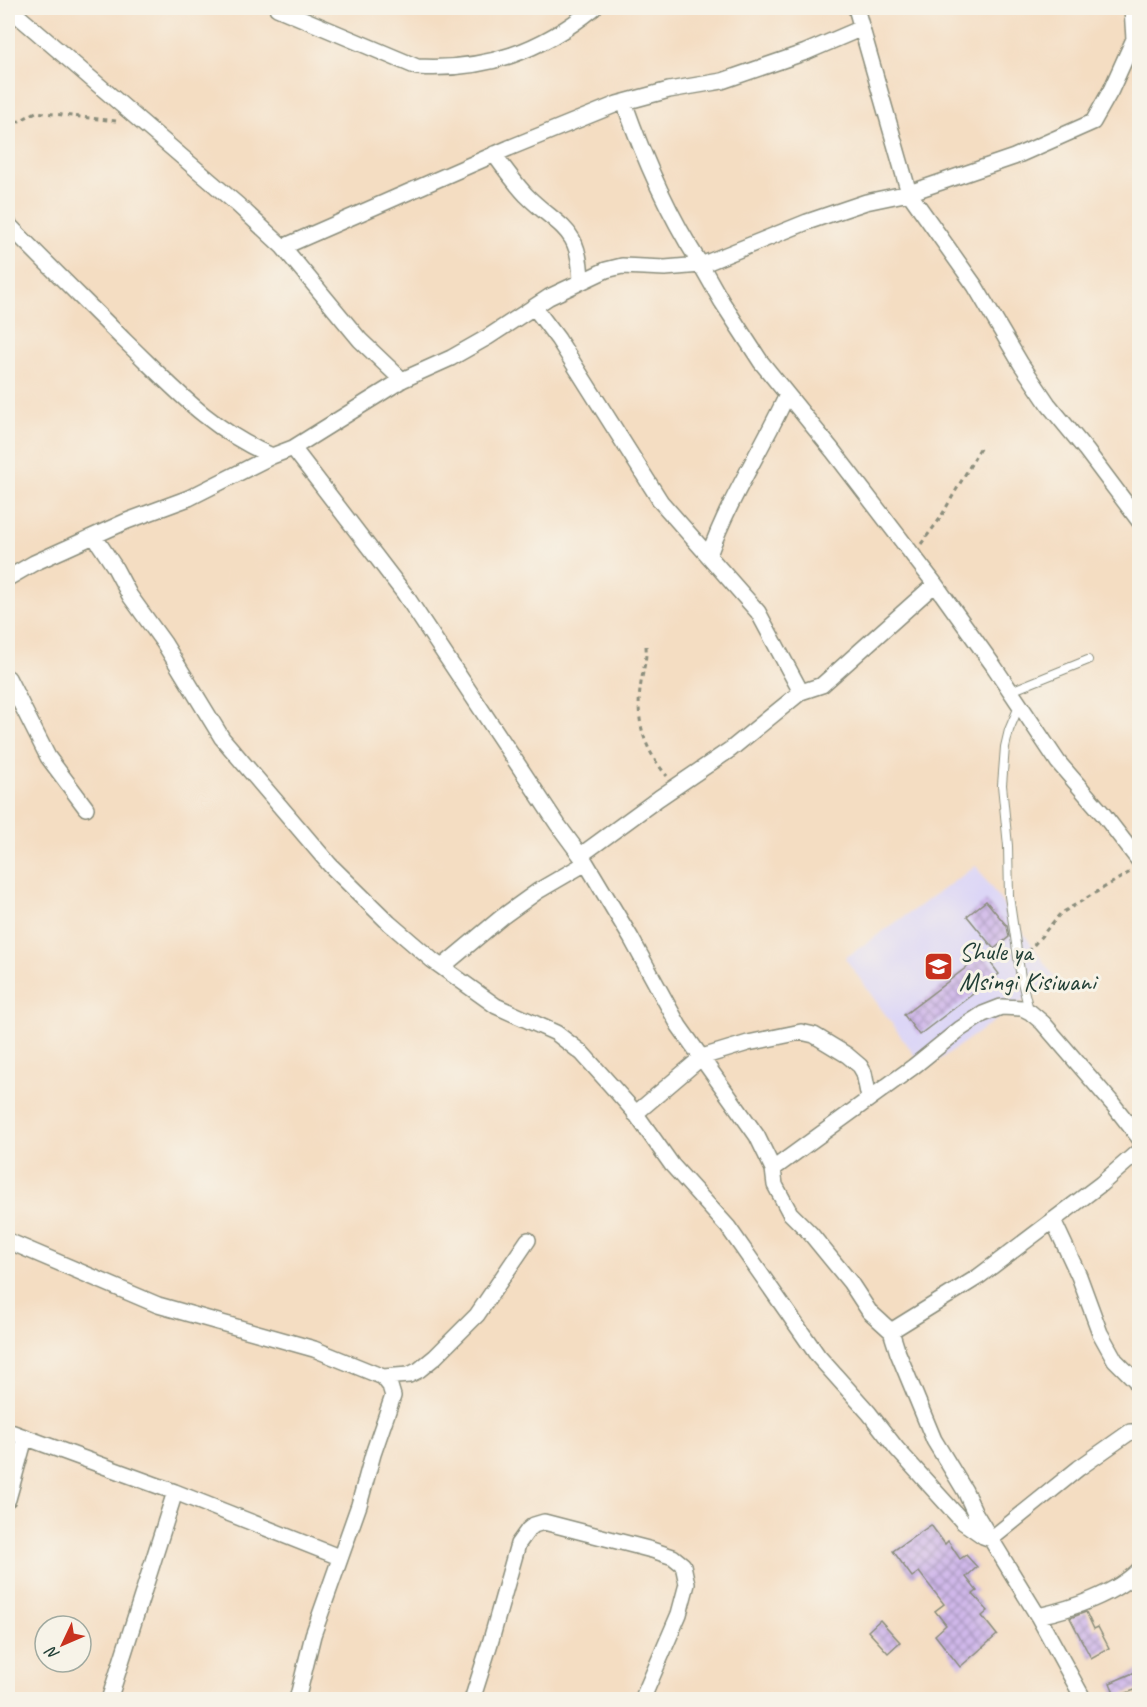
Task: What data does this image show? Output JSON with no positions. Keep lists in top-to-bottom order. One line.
{"places":{"school or university":["Shule ya Msingi Kisiwani"]},"north":"bottom left"}
